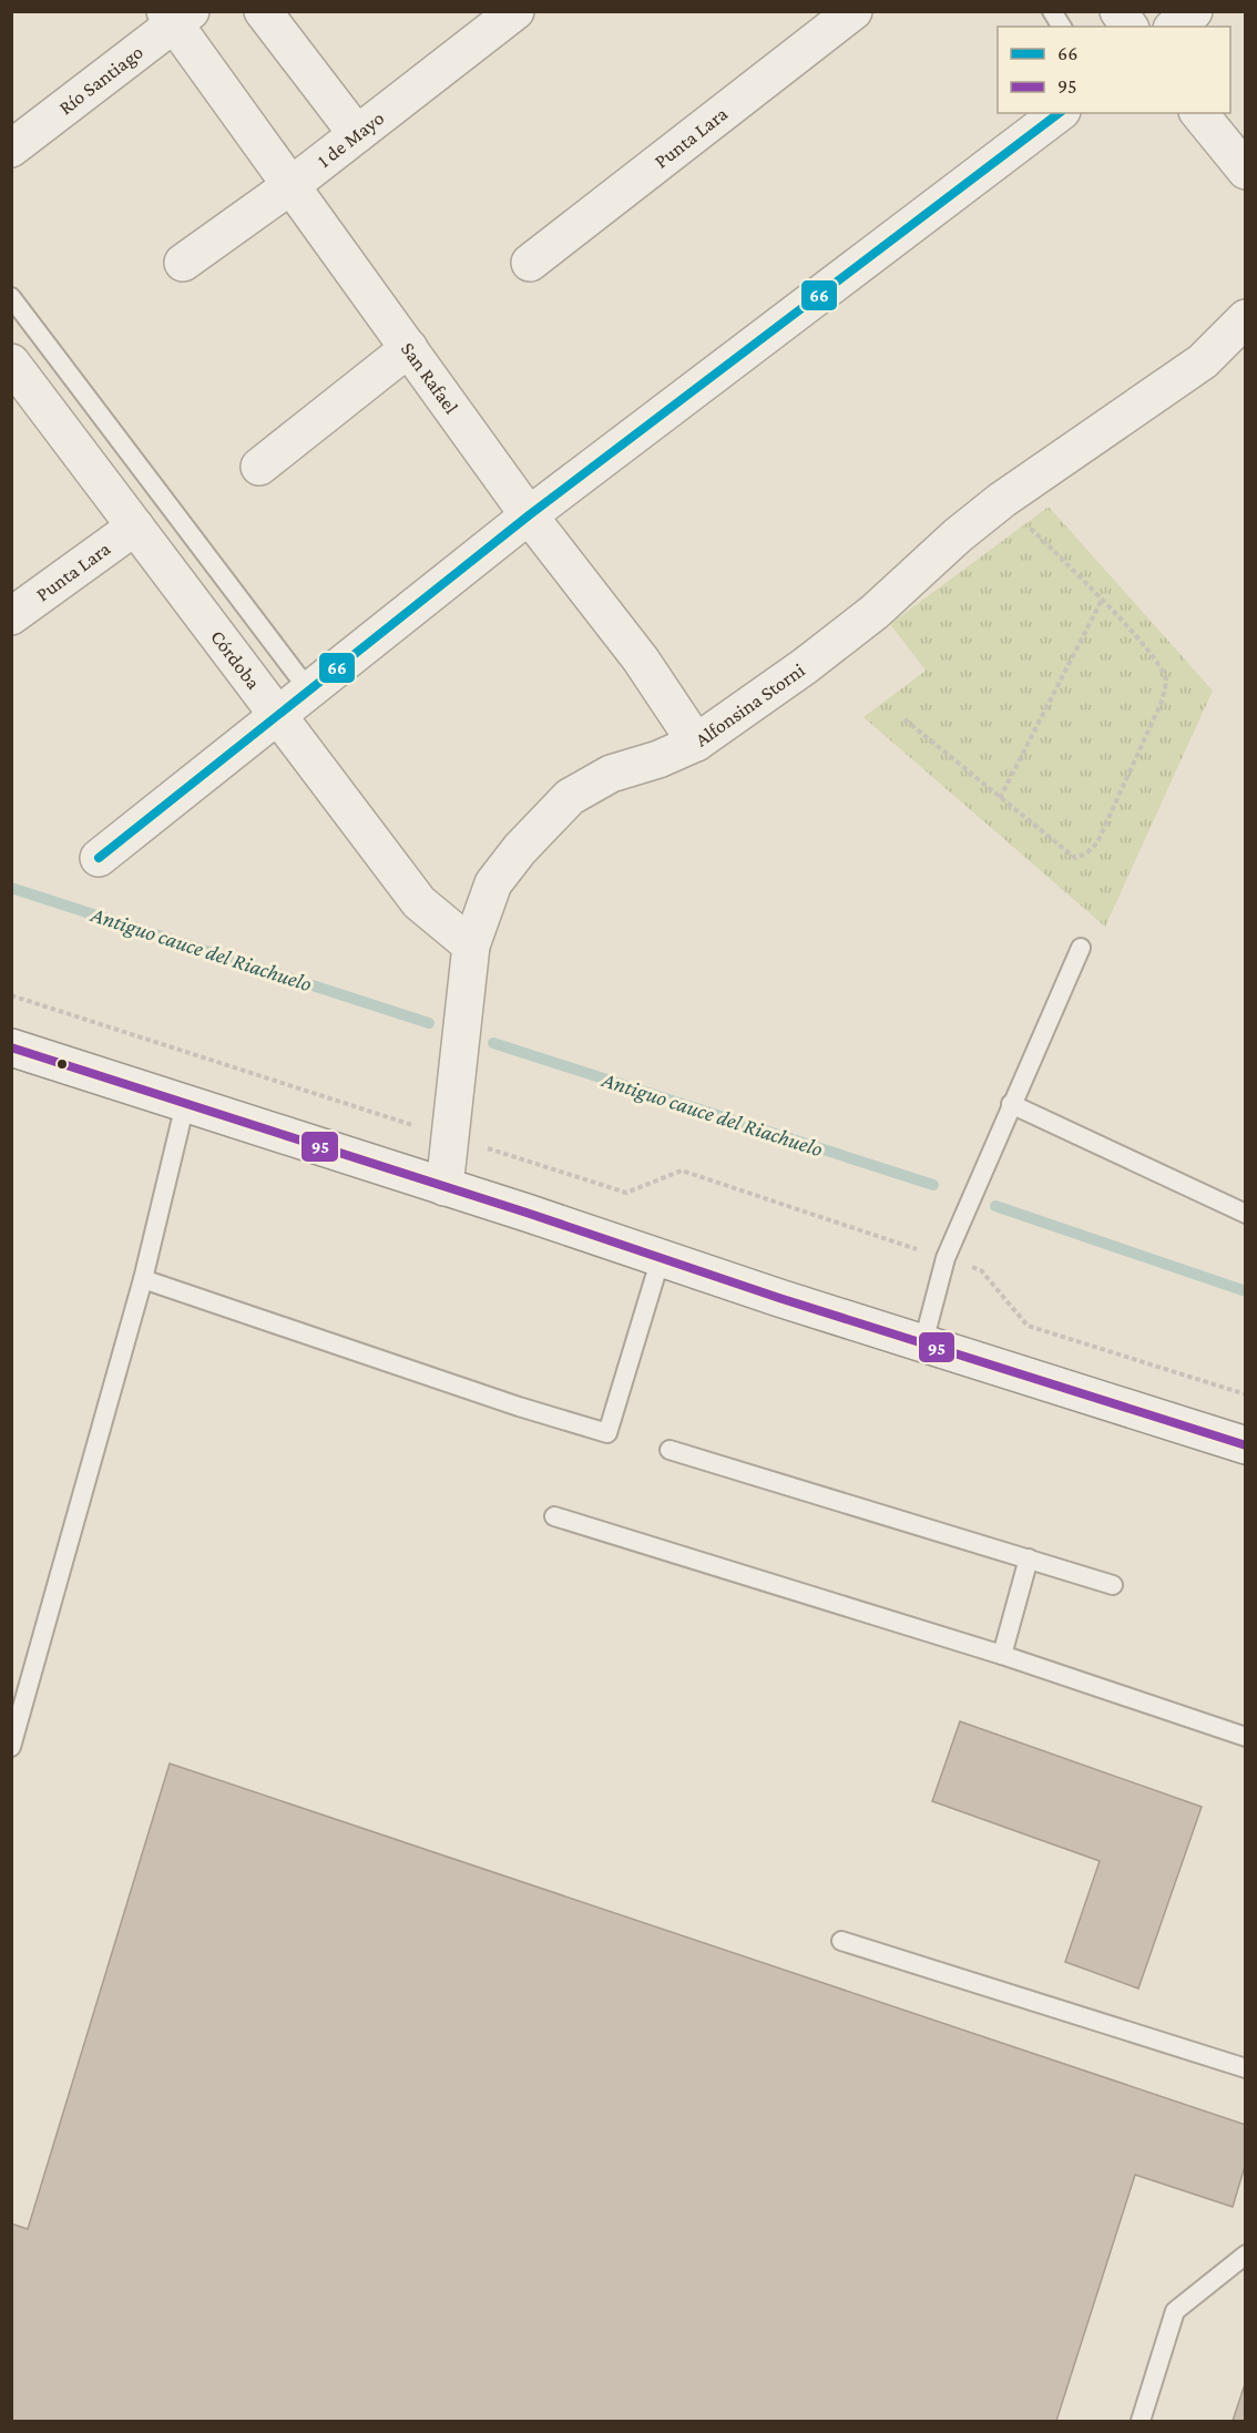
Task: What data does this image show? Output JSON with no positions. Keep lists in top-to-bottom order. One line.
{"streets":{"street":["Río Santiago","Punta Lara","1 de Mayo","San Rafael","Córdoba","Alfonsina Storni"]},"crossings":[["Río Santiago","San Rafael"],["Punta Lara","Córdoba"],["1 de Mayo","San Rafael"],["San Rafael","Alfonsina Storni"],["Córdoba","Alfonsina Storni"]],"water":["Antiguo cauce del Riachuelo"],"lines":["transit line 66","transit line 95"],"legend":["66","95"]}
